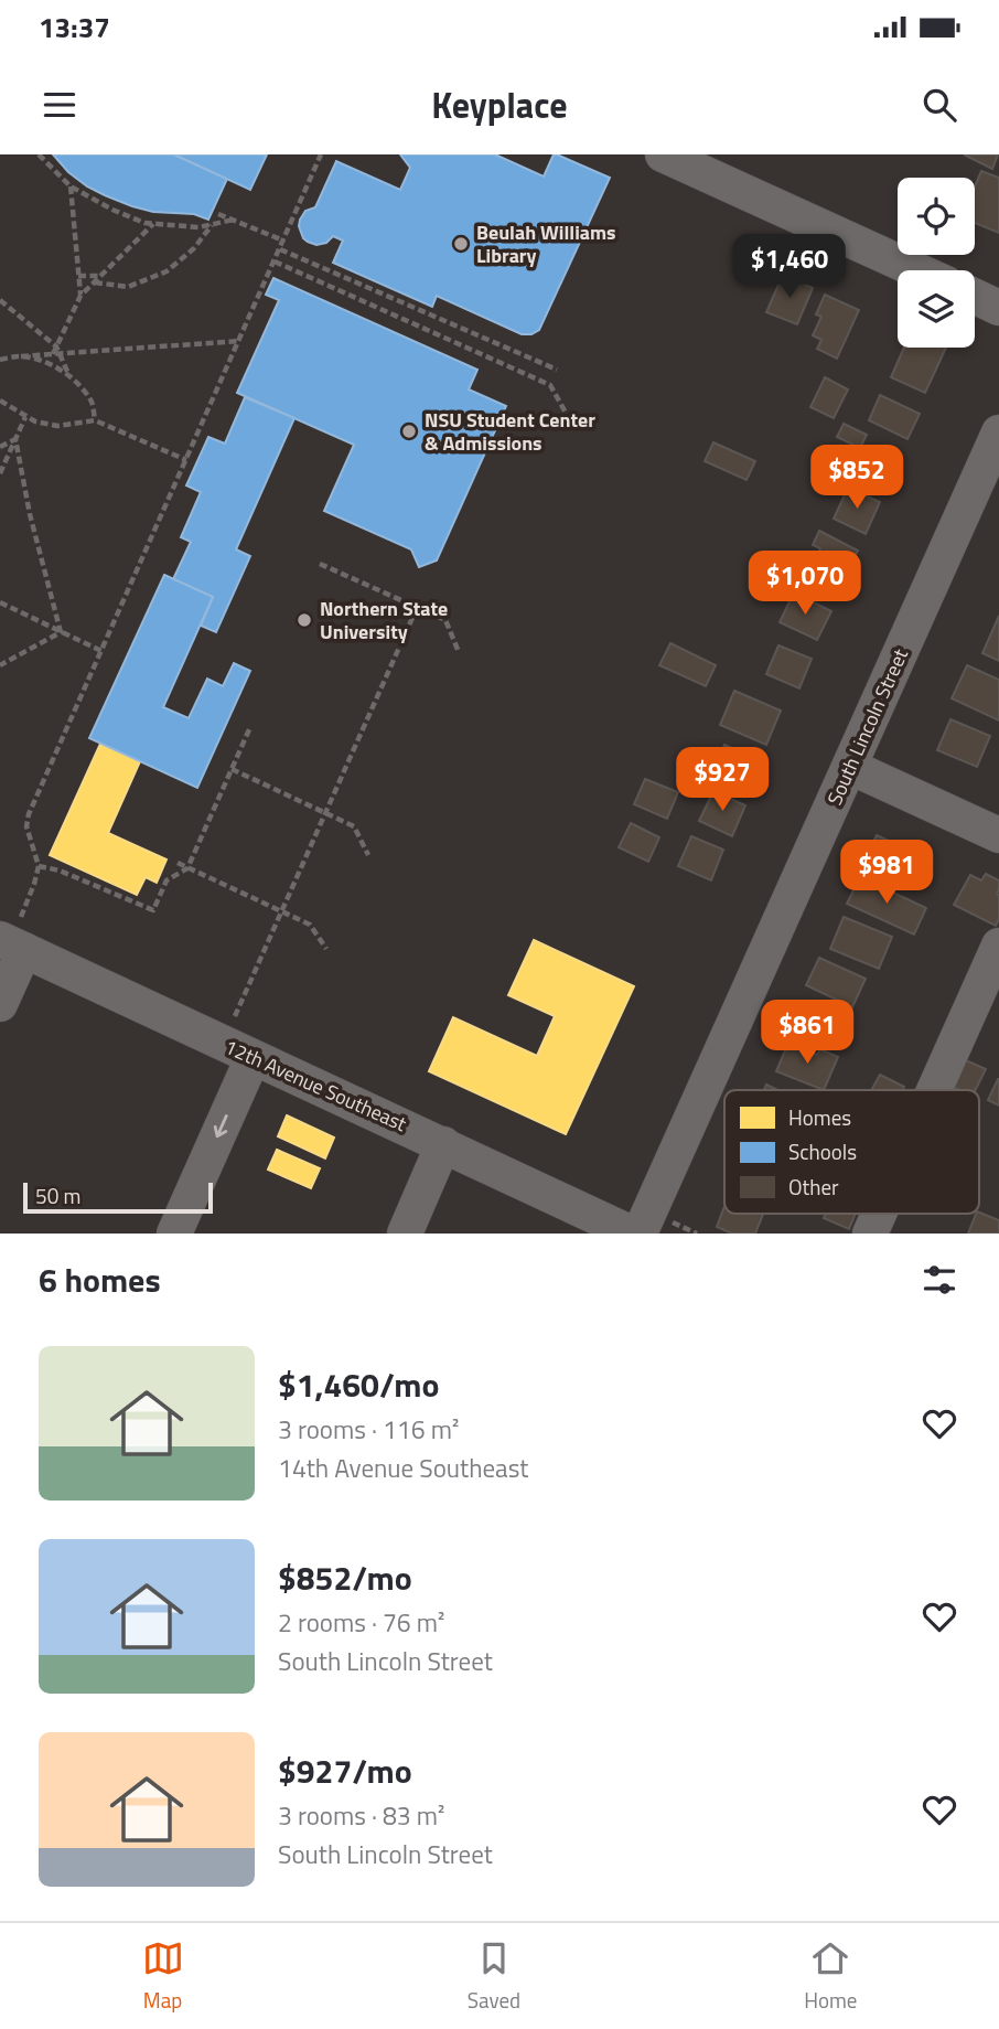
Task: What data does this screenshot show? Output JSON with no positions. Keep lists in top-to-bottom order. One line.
{"streets":{"street":["South Lincoln Street","12th Avenue Southeast"]},"places":["Beulah Williams Library","NSU Student Center & Admissions","Northern State University"],"legend":["Homes","Schools","Other"],"scale_bar":"50 m","page":{"status":"13:37","header":"Keyplace","price":["$1,460","$852","$1,070","$927","$981","$861"],"scale":"50 m","heading":"6 homes","list":[{"name":"$1,460/mo","note":"3 rooms · 116 m² · 14th Avenue Southeast"},{"name":"$852/mo","note":"2 rooms · 76 m² · South Lincoln Street"},{"name":"$927/mo","note":"3 rooms · 83 m² · South Lincoln Street"}],"tabs":["Map","Saved","Home"]}}
